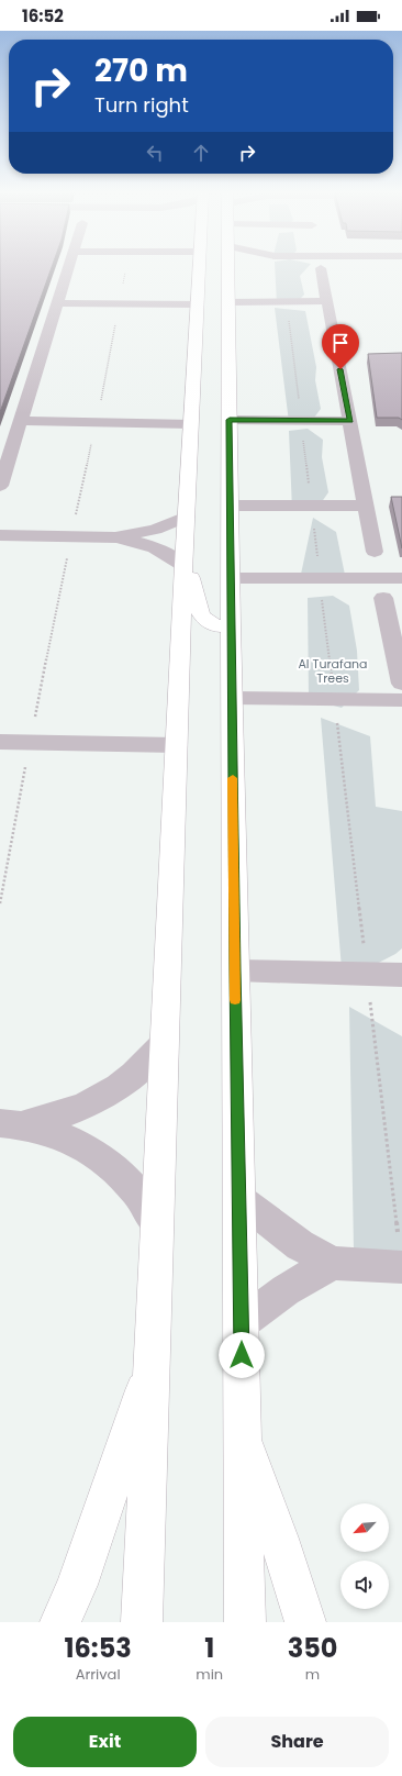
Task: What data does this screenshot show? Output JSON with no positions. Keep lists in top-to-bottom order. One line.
{"parks":["Al Turafana Trees"],"north":"bottom left","page":{"status":"16:52","turn":["270 m","Turn right"],"eta":["16:53","Arrival","1","min","350","m"],"buttons":["Exit","Share"]}}
